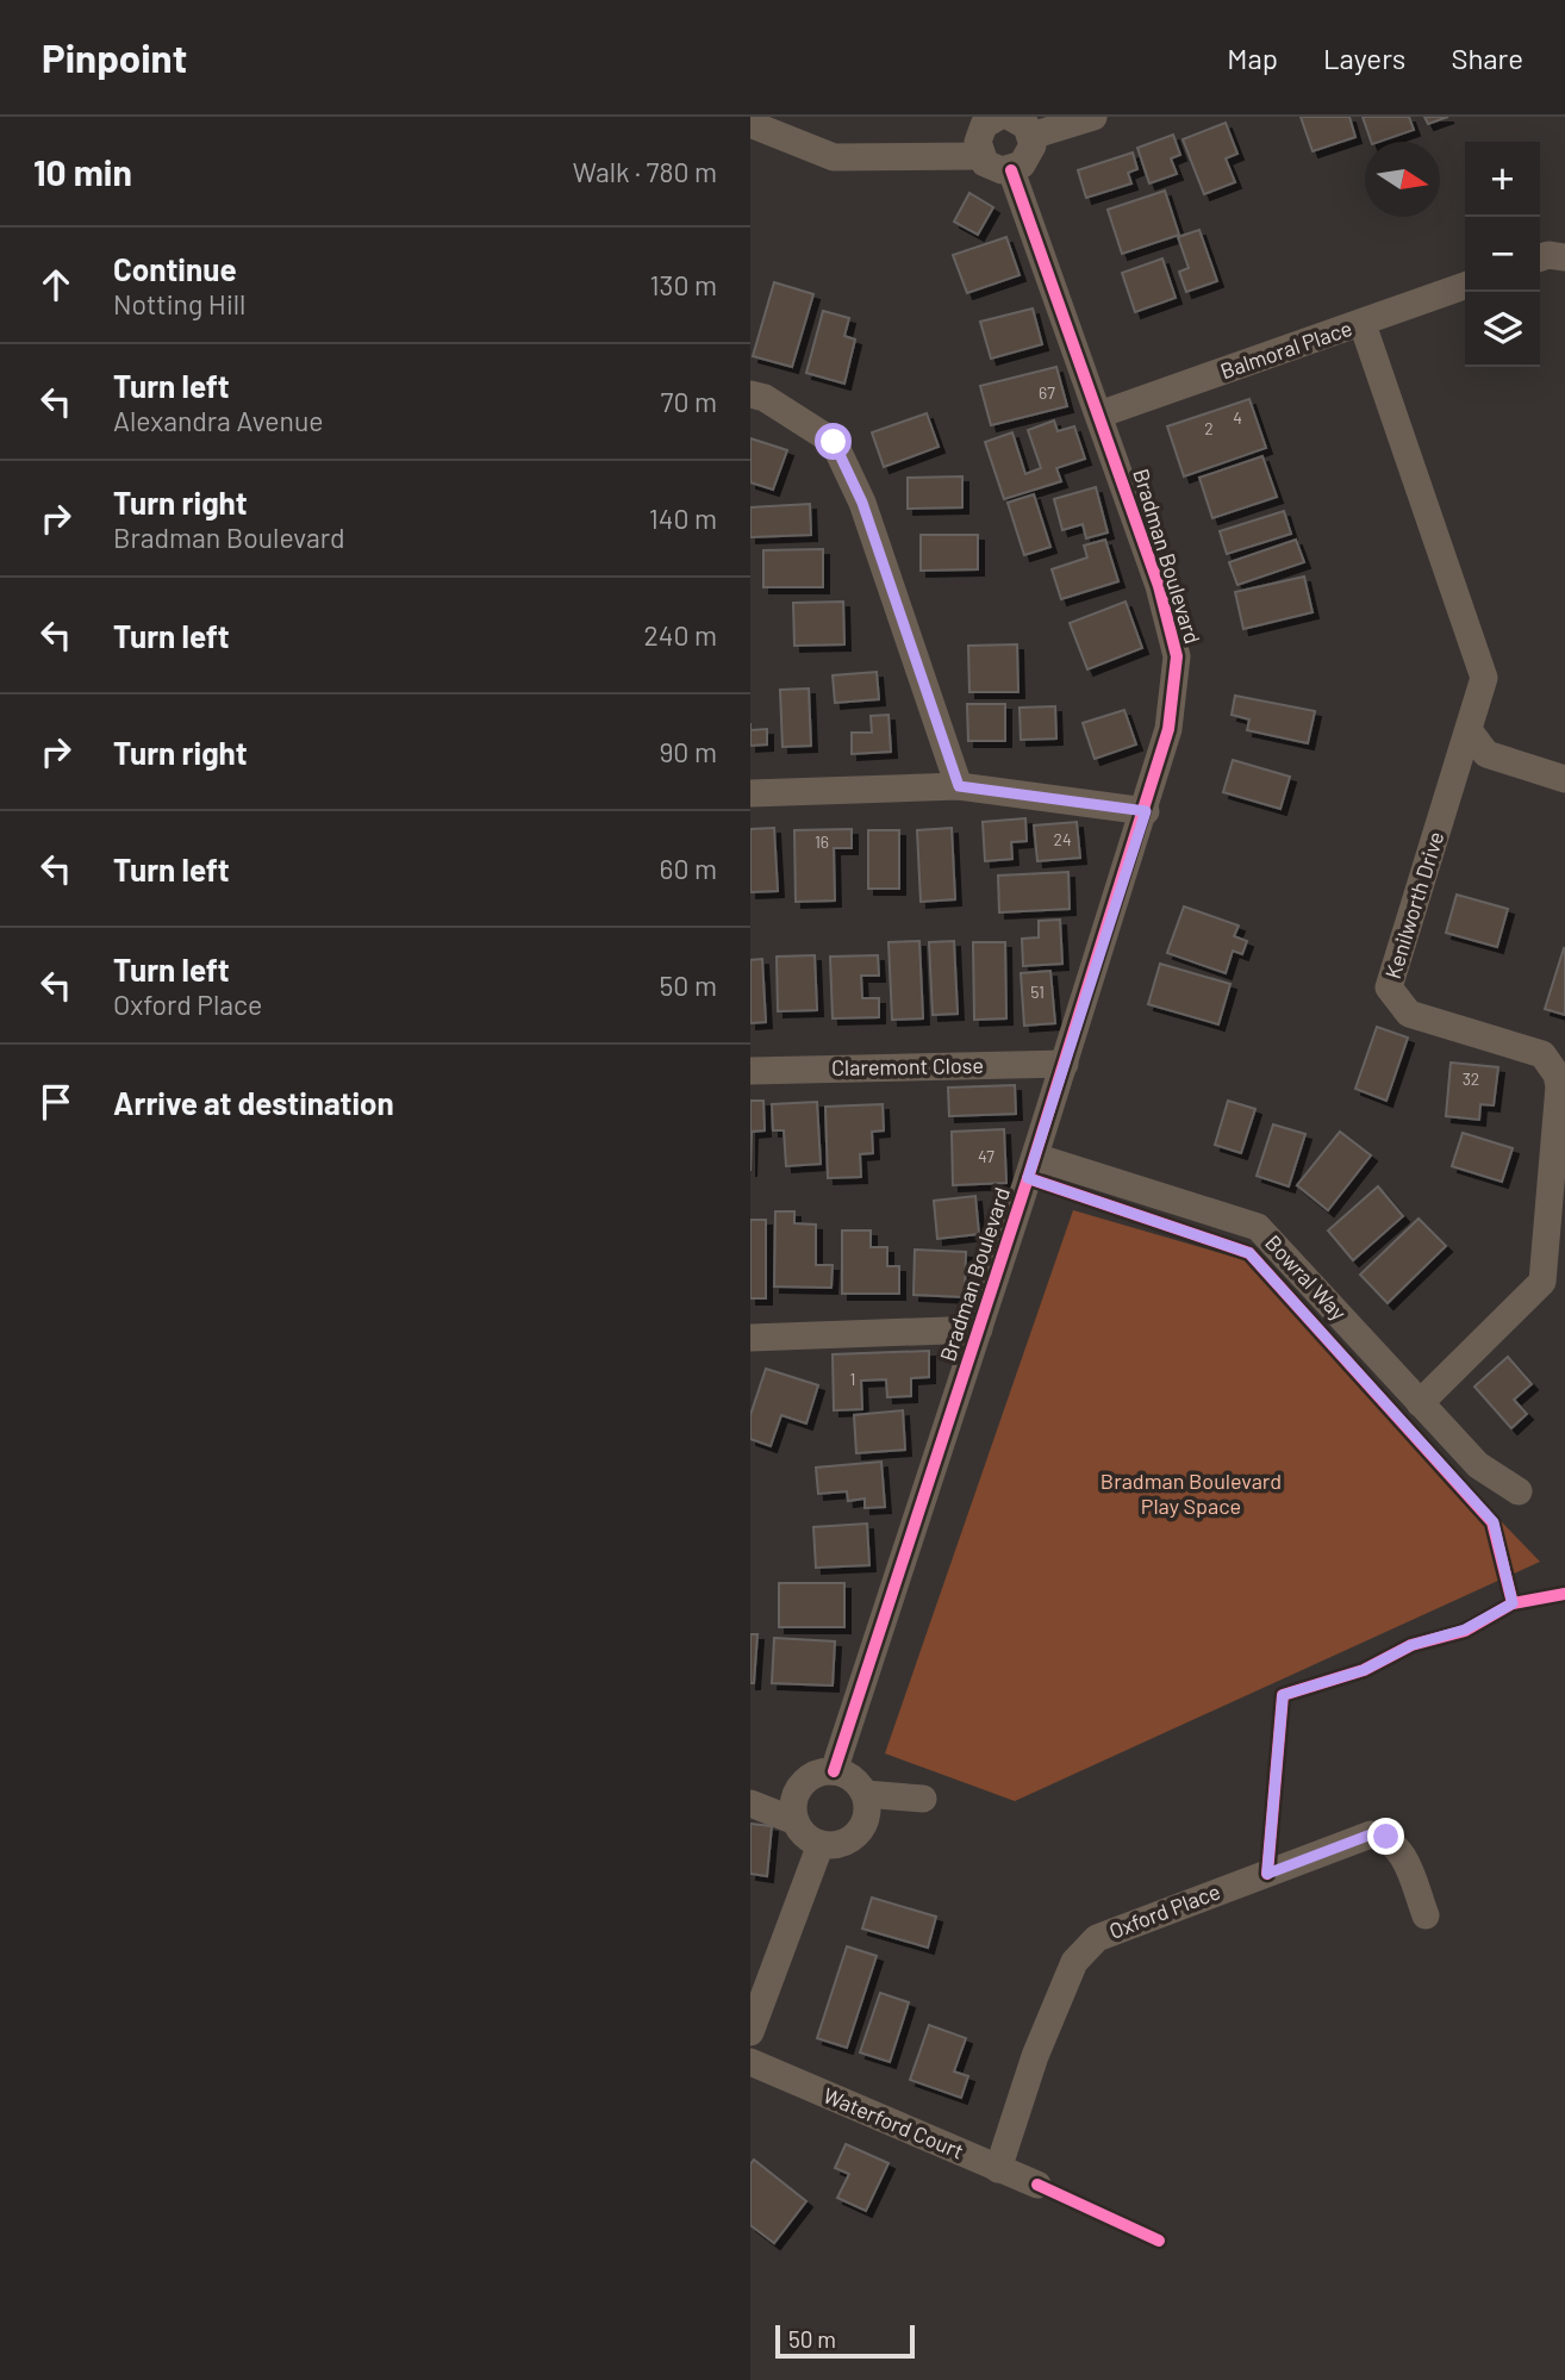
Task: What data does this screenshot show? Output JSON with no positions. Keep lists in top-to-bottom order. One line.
{"streets":{"street":["Balmoral Place","Bradman Boulevard","Kenilworth Drive","Claremont Close","Bowral Way","Oxford Place","Waterford Court"]},"crossings":[["Balmoral Place","Bradman Boulevard"],["Balmoral Place","Kenilworth Drive"],["Bradman Boulevard","Claremont Close"],["Bradman Boulevard","Bowral Way"],["Kenilworth Drive","Bowral Way"],["Oxford Place","Waterford Court"]],"parks":["Bradman Boulevard Play Space"],"house_numbers":["67","4","2","24","16","51","32","47","1"],"scale_bar":"50 m","north":"right","page":{"header":"Pinpoint","nav":["Map","Layers","Share"],"heading":["10 min","Walk · 780 m"],"map_buttons":["+","−"],"list":[["Continue","Notting Hill","130 m"],["Turn left","Alexandra Avenue","70 m"],["Turn right","Bradman Boulevard","140 m"],["Turn left","240 m"],["Turn right","90 m"],["Turn left","60 m"],["Turn left","Oxford Place","50 m"],"Arrive at destination"],"scale":"50 m"}}
